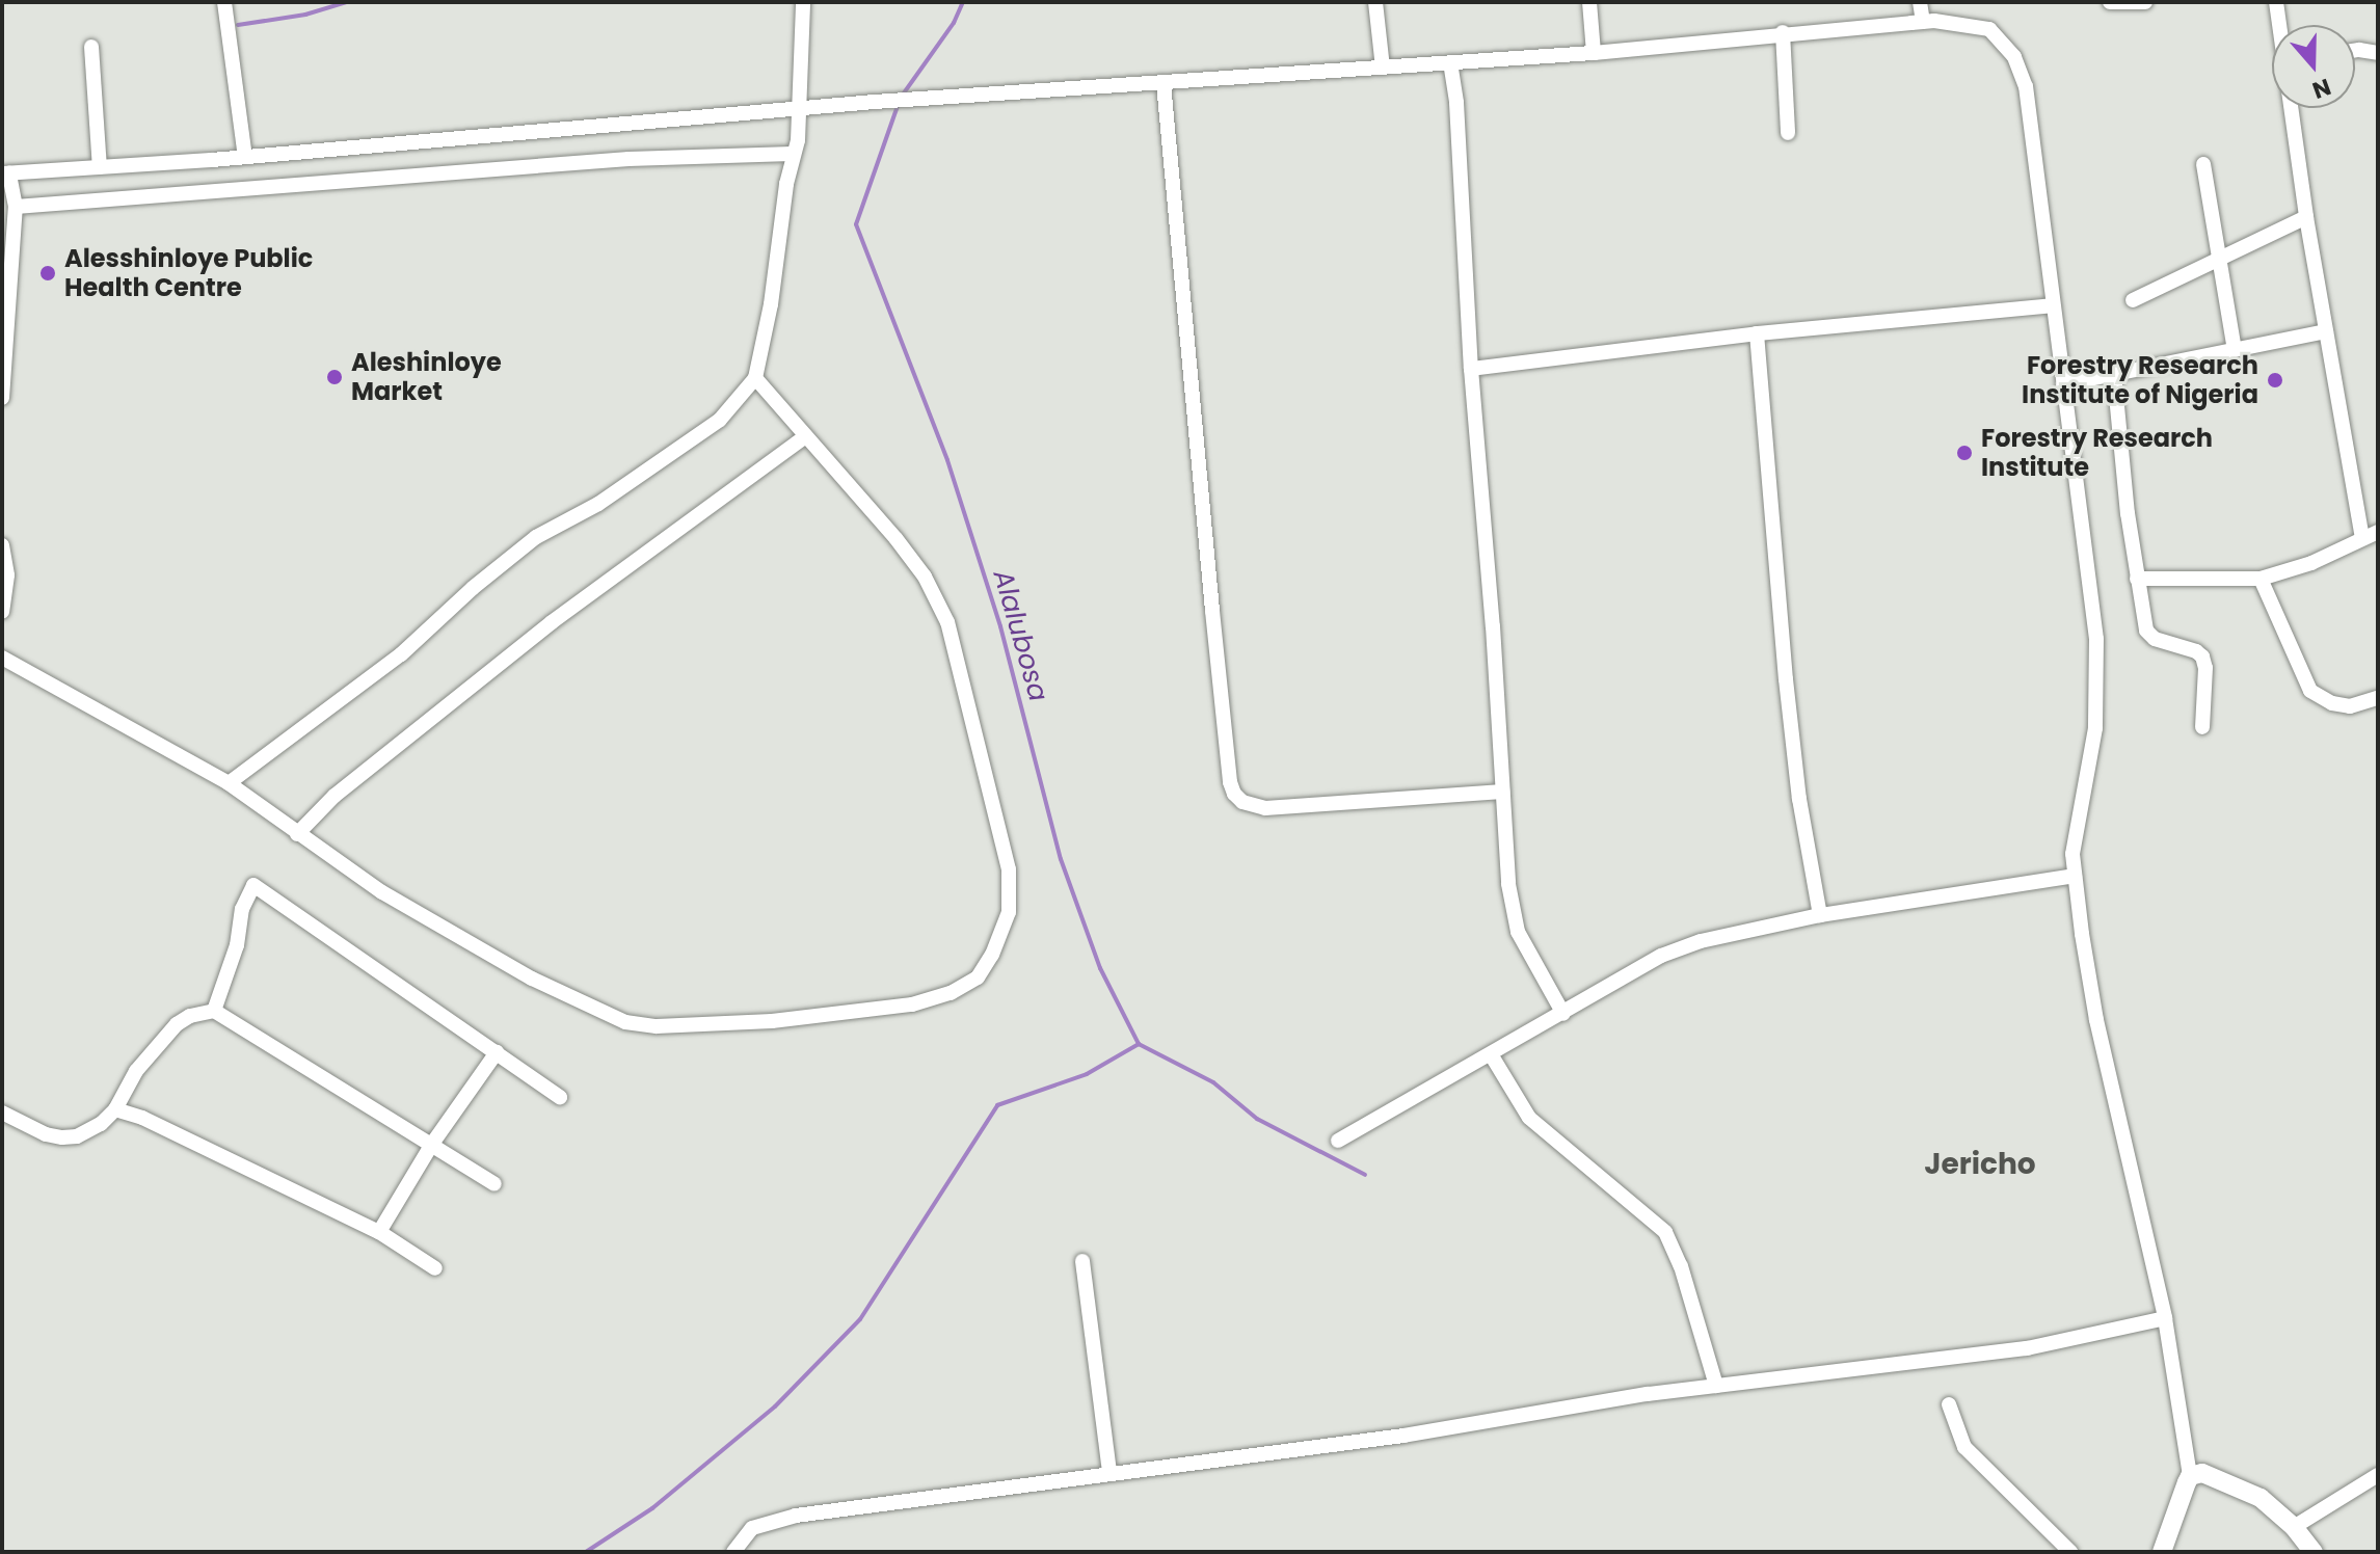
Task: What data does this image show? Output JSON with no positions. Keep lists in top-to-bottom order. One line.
{"districts":["Jericho"],"water":["Alalubosa"],"places":["Alesshinloye Public Health Centre","Aleshinloye Market","Forestry Research Institute of Nigeria","Forestry Research Institute"],"north":"bottom"}
